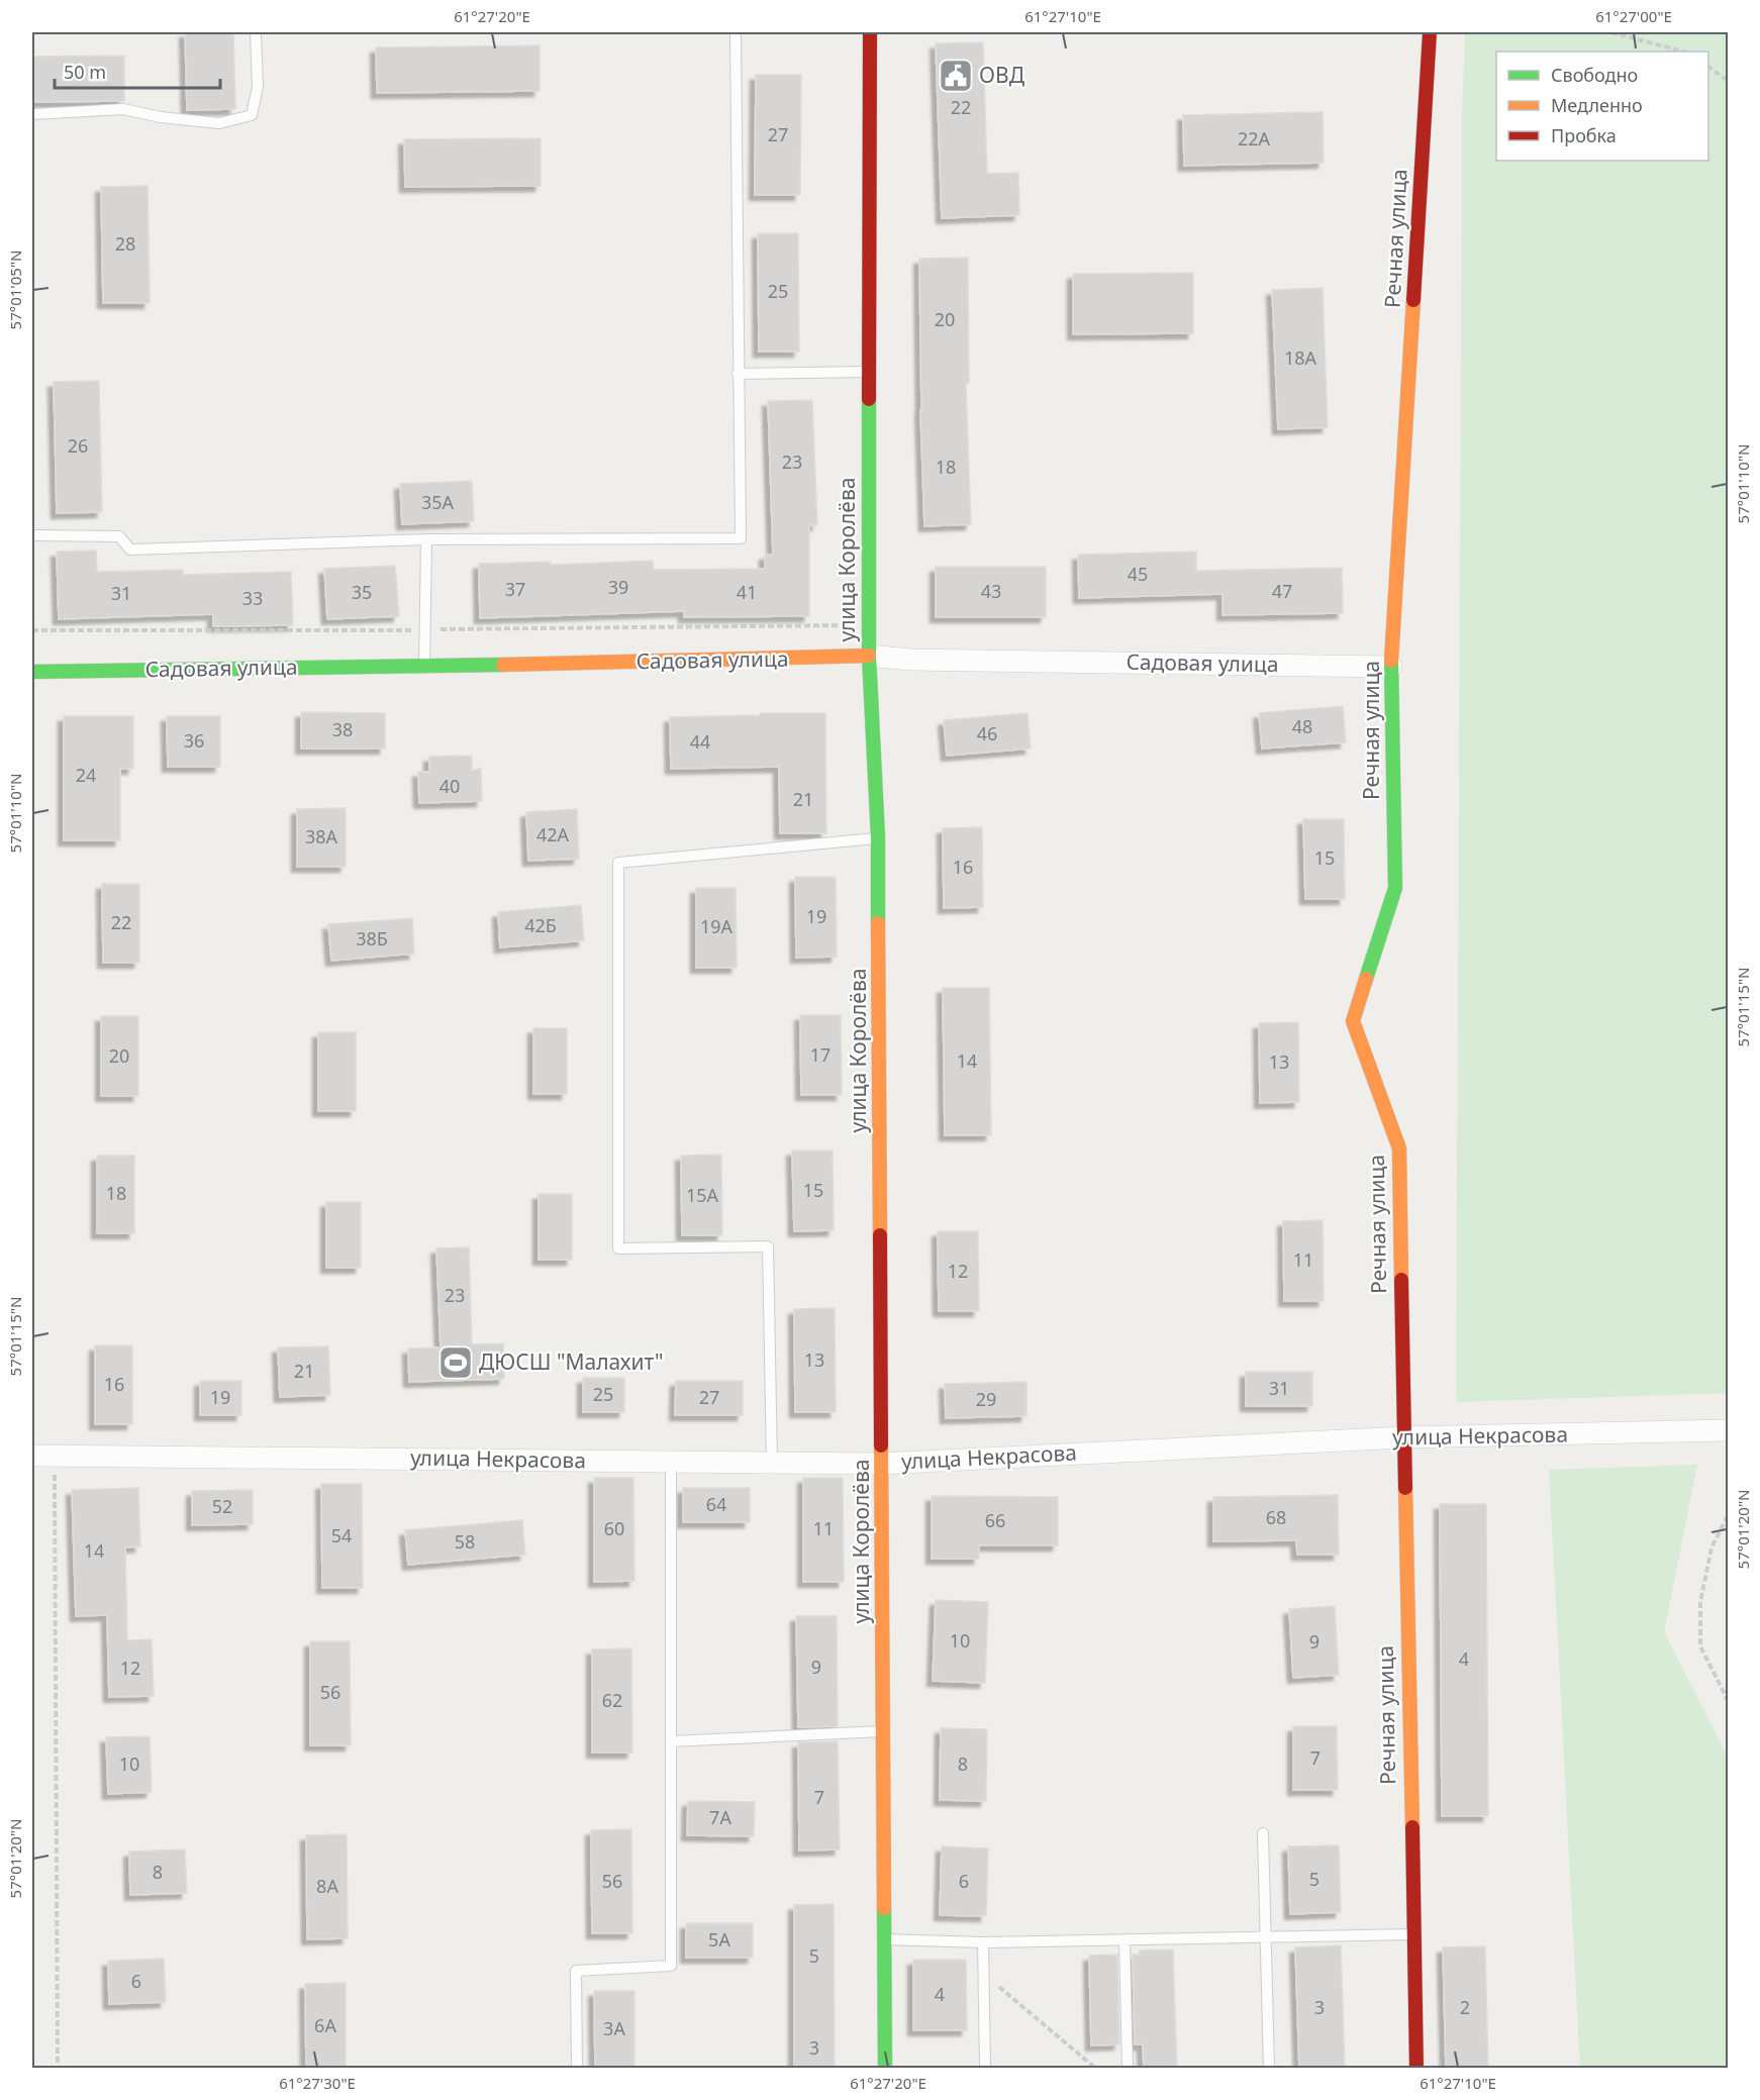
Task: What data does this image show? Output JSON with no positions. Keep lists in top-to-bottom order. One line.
{"streets":{"street":["Речная улица","улица Королёва","Садовая улица","улица Некрасова"]},"crossings":[["Речная улица","Садовая улица"],["Речная улица","улица Некрасова"],["улица Королёва","Садовая улица"],["улица Королёва","улица Некрасова"]],"places":{"public building":["ОВД"],"sports":["ДЮСШ \"Малахит\""]},"house_numbers":["22","27","22А","28","25","20","18А","26","23","18","35А","45","39","37","43","47","35","41","31","33","48","38","46","36","44","24","40","21","42А","38А","15","16","19","22","42Б","19А","38Б","17","20","14","13","15","18","15А","11","12","23","13","21","16","31","25","19","27","29","64","52","68","66","60","11","54","58","14","10","9","4","9","12","56","62","7","10","8","7","7А","8","5","56","6","8А","5А","5","6","4","3","2","6А","3А","3"],"legend":["Свободно","Медленно","Пробка"],"scale_bar":"50 m","coordinates":["61°27'20\"E","61°27'10\"E","61°27'00\"E","57°01'05\"N","57°01'10\"N","57°01'15\"N","57°01'20\"N","61°27'30\"E"]}
